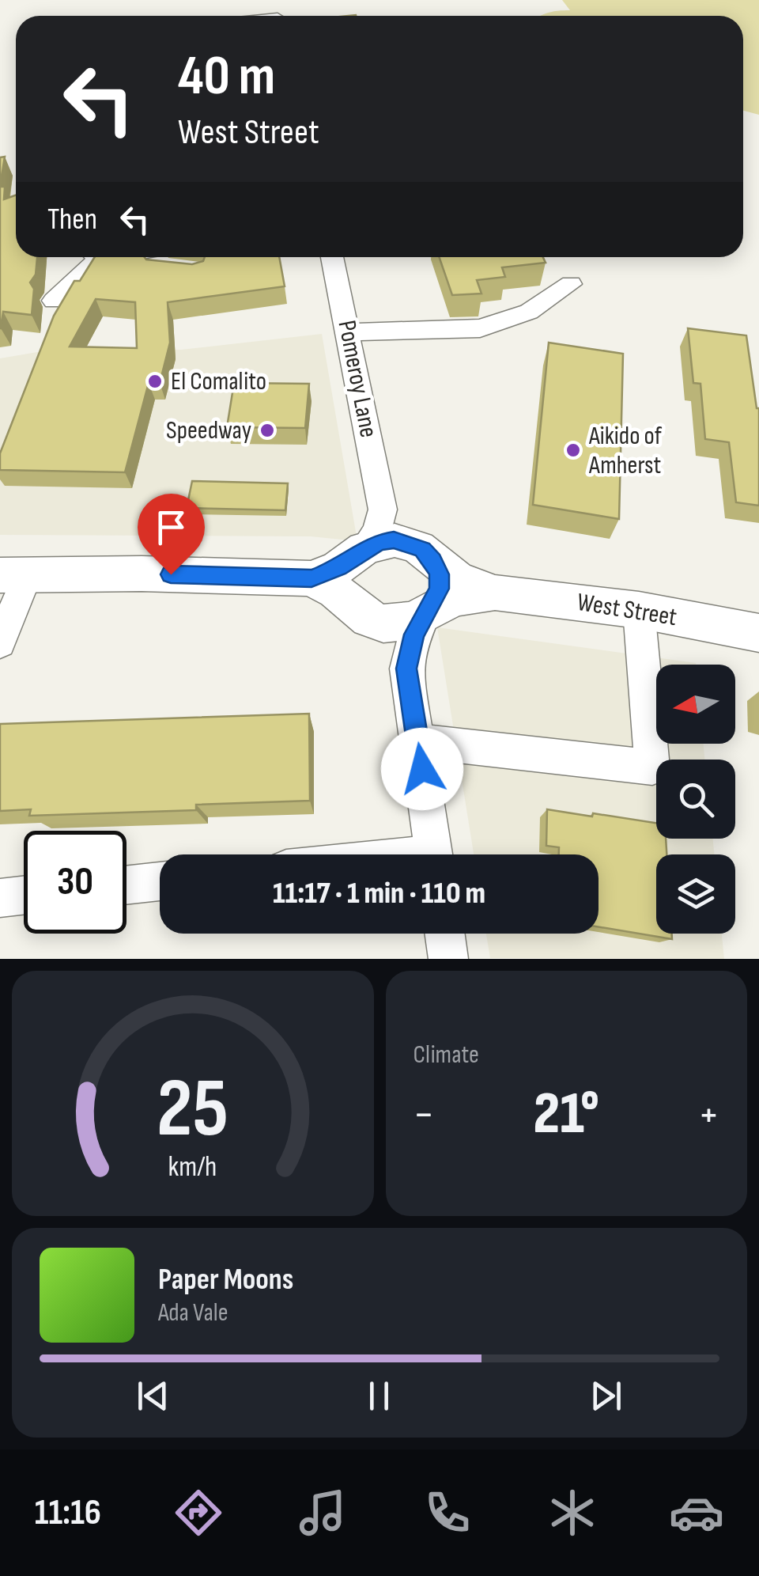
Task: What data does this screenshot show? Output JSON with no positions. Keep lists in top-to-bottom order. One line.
{"streets":{"main road":["West Street"],"street":["Pomeroy Lane"]},"places":["El Comalito","Speedway","Aikido of Amherst"],"north":"left","page":{"turn":["40 m","West Street"],"then":"Then","limit":"30","trip":"11:17 · 1 min · 110 m","tile":"Climate","heat":["−","21°","+"],"song":["Paper Moons","Ada Vale"],"tabs":"11:16","gauge":["25","km/h"]}}
